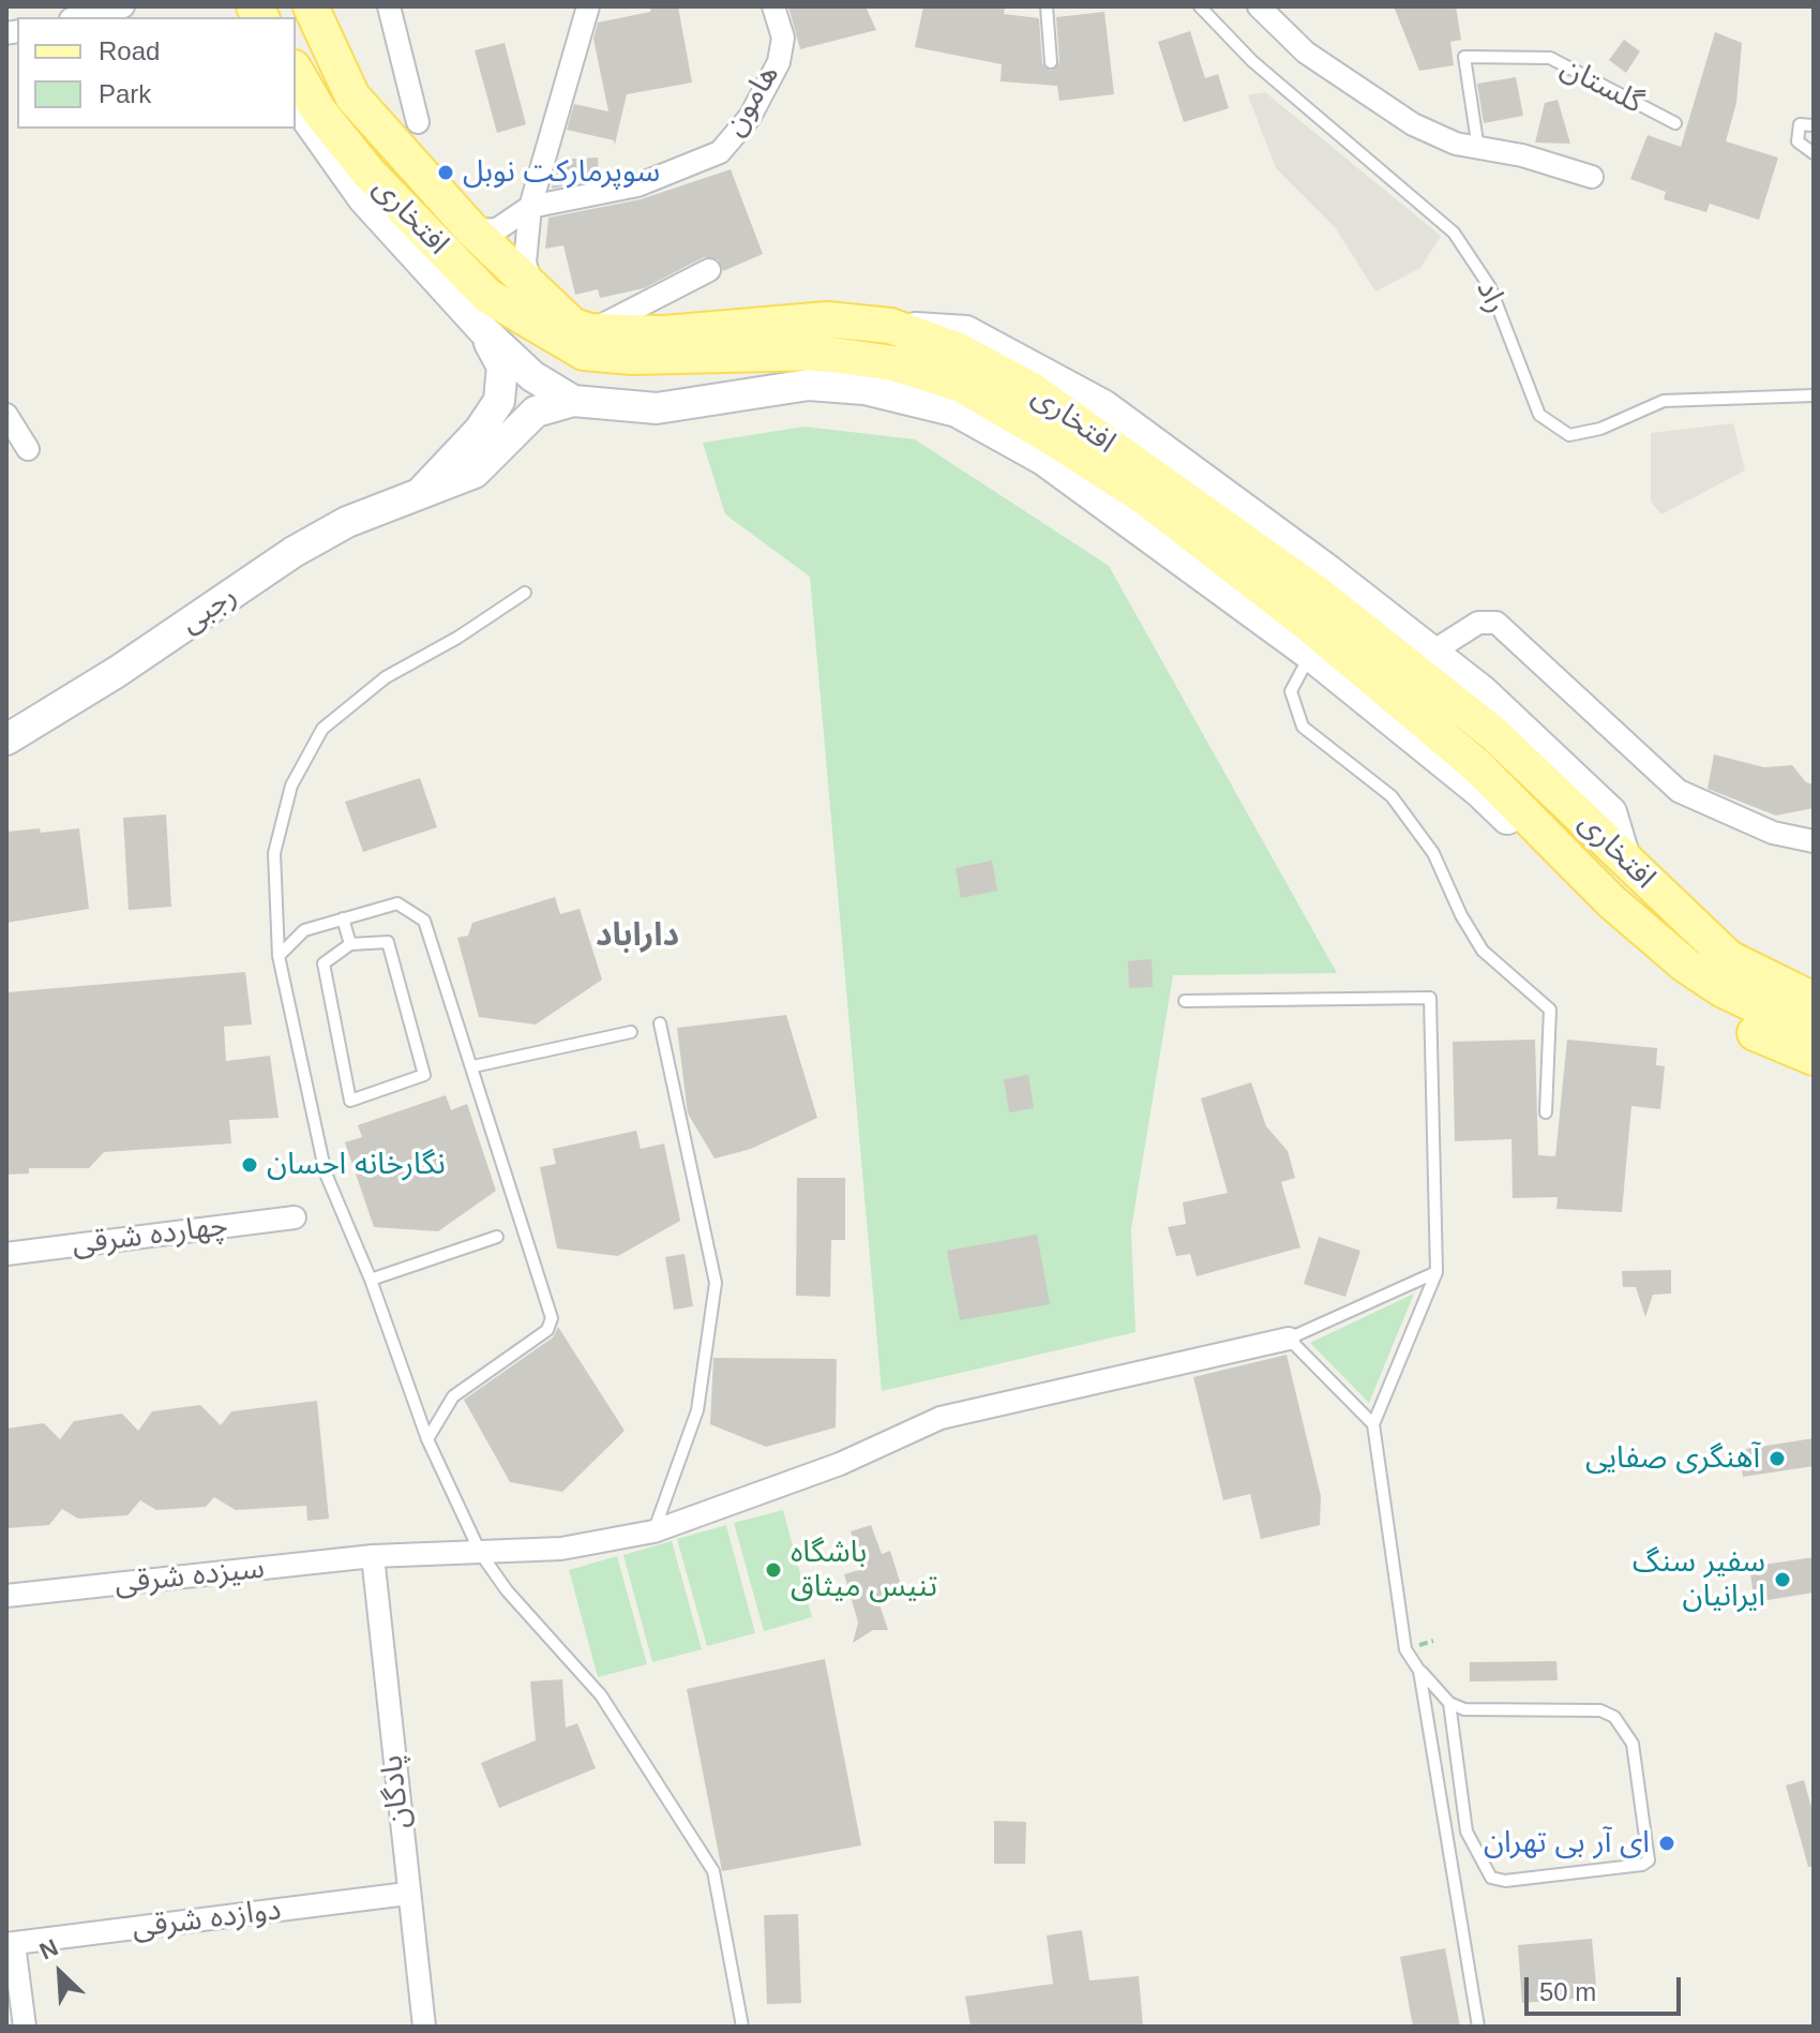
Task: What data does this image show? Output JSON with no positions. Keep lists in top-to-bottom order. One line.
{"streets":{"main road":["افتخاری","رجبی"],"street":["هامون","چهارده شرقی","سیزده شرقی","پادگان","دوازده شرقی"],"lane":["گلستان","راد"]},"crossings":[["سیزده شرقی","پادگان"],["پادگان","دوازده شرقی"]],"districts":["داراباد"],"places":["سوپرمارکت نوبل","نگارخانه احسان","آهنگری صفایی","باشگاه تنيس ميثاق","سفیر سنگ ایرانیان","ای آر بی تهران"],"legend":["Road","Park"],"scale_bar":"50 m","north":"top left"}
